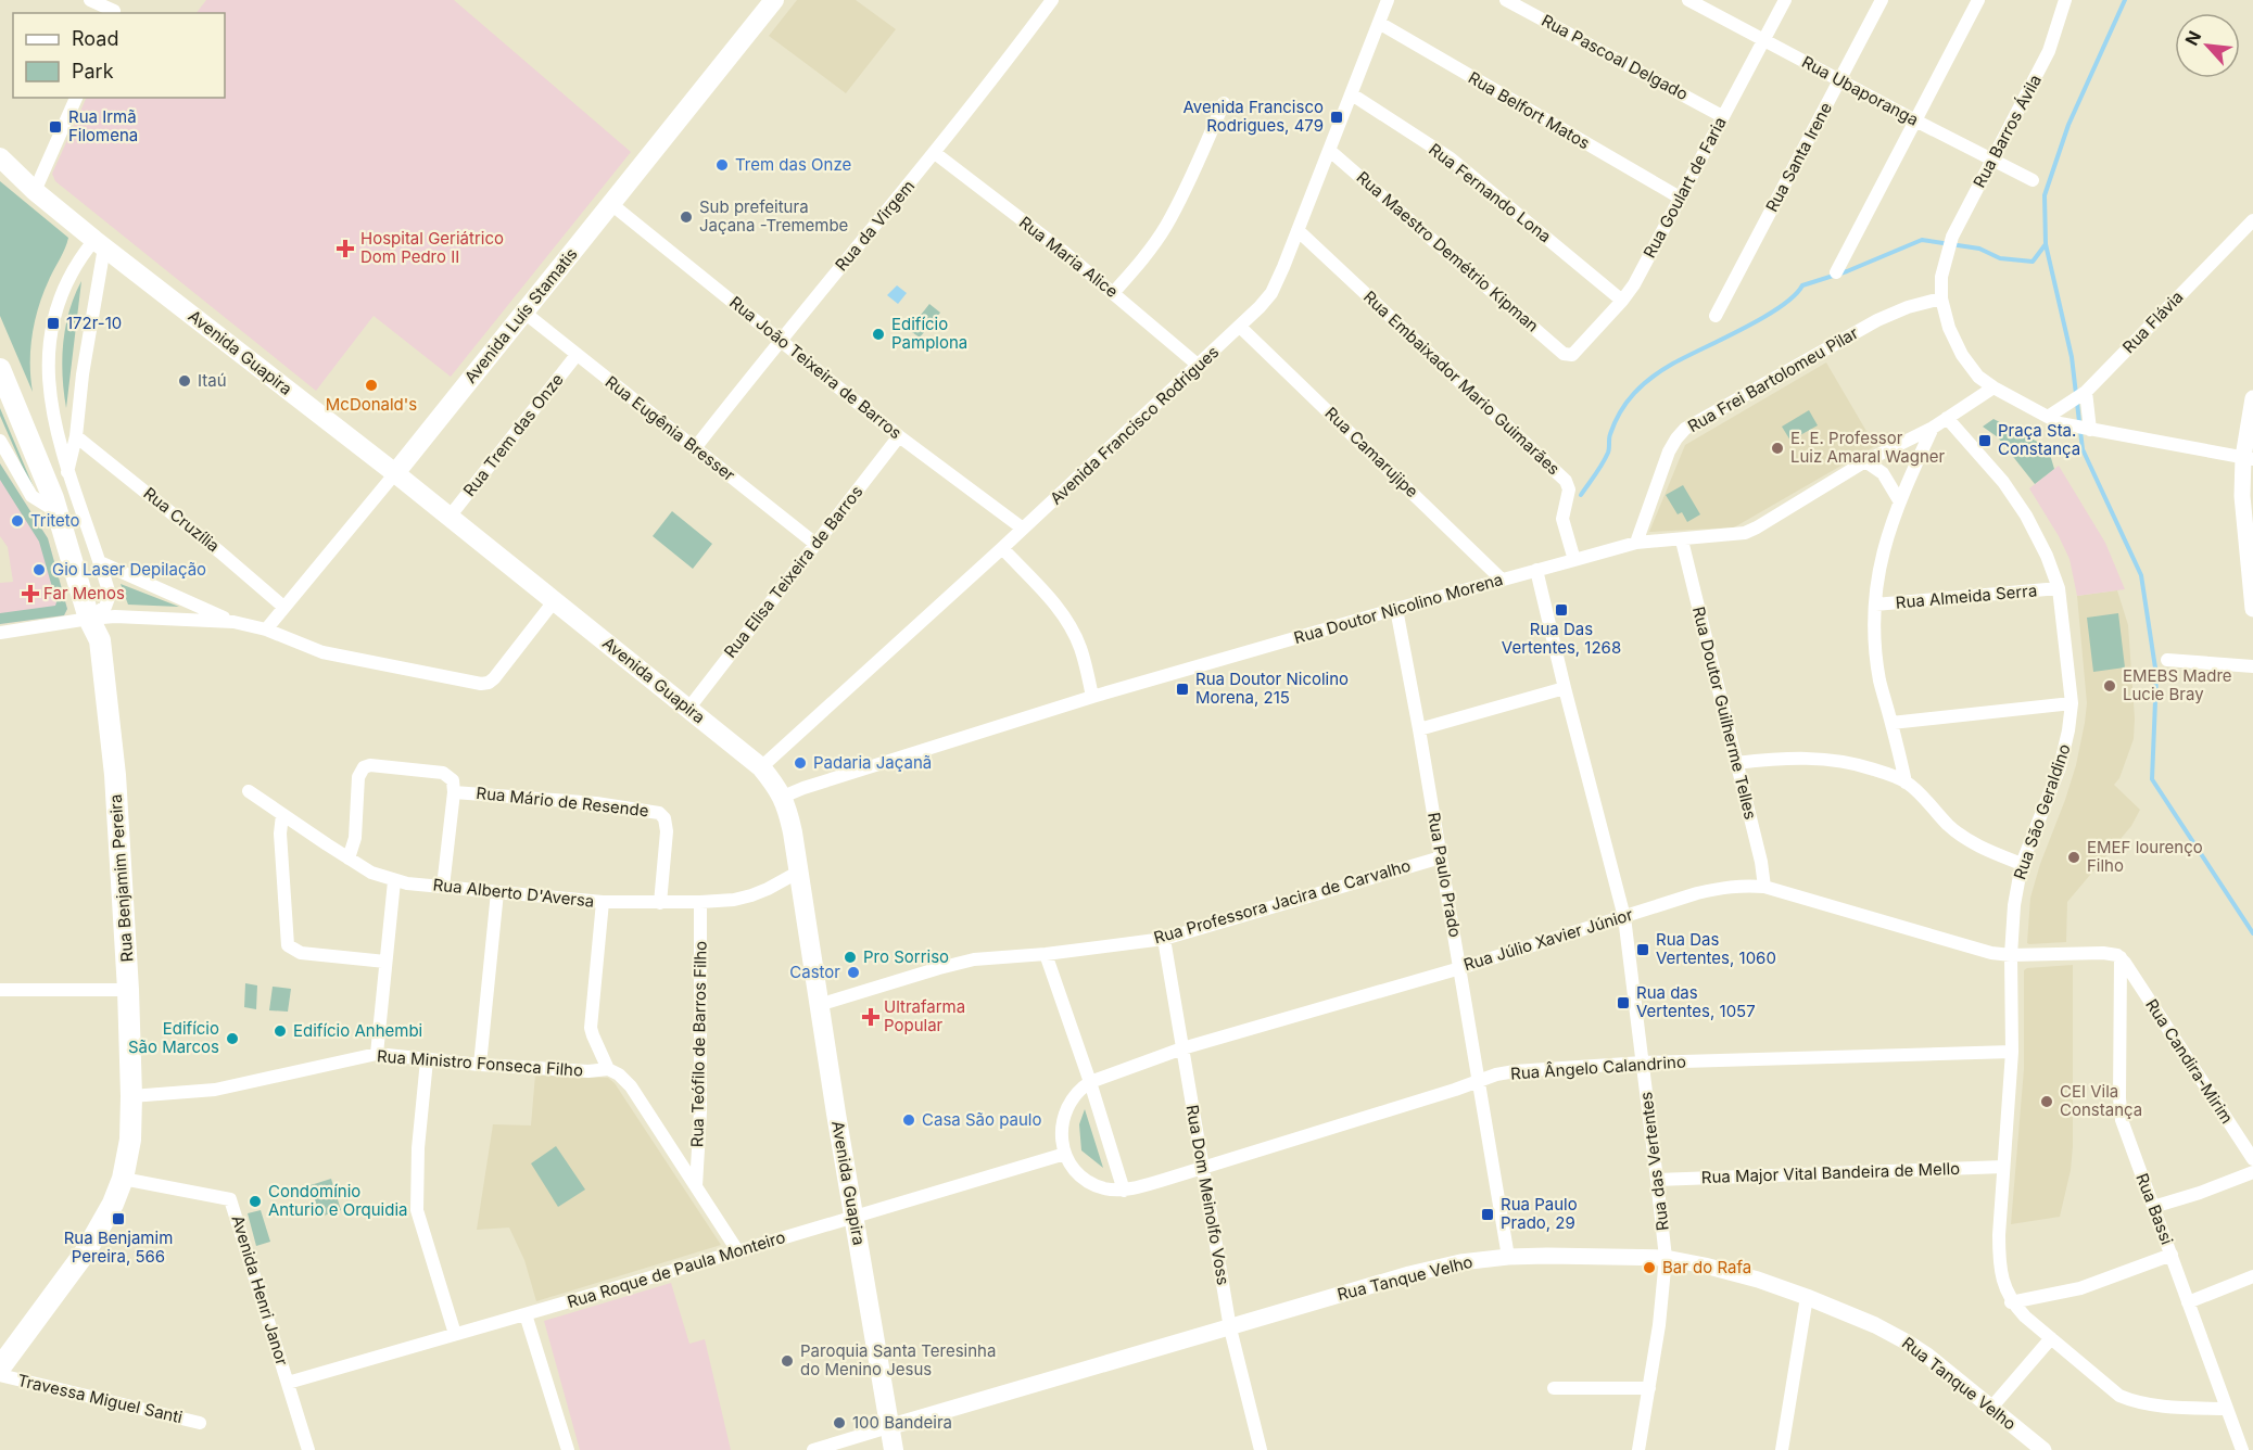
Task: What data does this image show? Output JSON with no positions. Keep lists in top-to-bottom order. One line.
{"streets":{"main road":["Avenida Luís Stamatis","Avenida Guapira","Rua Benjamim Pereira"],"street":["Rua Pascoal Delgado","Rua Ubaporanga","Rua Belfort Matos","Rua Barros Ávila","Rua Santa Irene","Rua Goulart de Faria","Rua Fernando Lona","Rua da Virgem","Rua Maestro Demétrio Kipman","Rua Maria Alice","Rua Flávia","Rua João Teixeira de Barros","Rua Frei Bartolomeu Pilar","Rua Embaixador Mario Guimarães","Avenida Francisco Rodrigues","Rua Eugênia Bresser","Rua Trem das Onze","Rua Camarujipe","Rua Cruzília","Rua Elisa Teixeira de Barros","Rua Almeida Serra","Rua Doutor Nicolino Morena","Rua Doutor Guilherme Telles","Rua Mário de Resende","Rua São Geraldino","Rua Paulo Prado","Rua Alberto D'Aversa","Rua Professora Jacira de Carvalho","Rua Júlio Xavier Júnior","Rua Teófilo de Barros Filho","Rua Candira-Mirim","Rua Ministro Fonseca Filho","Rua Ângelo Calandrino","Rua das Vertentes","Rua Major Vital Bandeira de Mello","Rua Dom Meinolfo Voss","Rua Bassi","Rua Roque de Paula Monteiro","Rua Tanque Velho","Avenida Henri Janor","Travessa Miguel Santi"]},"crossings":[["Rua Pascoal Delgado","Rua Goulart de Faria"],["Rua Ubaporanga","Rua Barros Ávila"],["Rua Ubaporanga","Rua Santa Irene"],["Rua Ubaporanga","Rua Goulart de Faria"],["Rua Belfort Matos","Rua Goulart de Faria"],["Rua Belfort Matos","Avenida Francisco Rodrigues"],["Rua Barros Ávila","Rua Frei Bartolomeu Pilar"],["Rua Goulart de Faria","Rua Fernando Lona"],["Rua Goulart de Faria","Rua Maestro Demétrio Kipman"],["Rua Fernando Lona","Avenida Francisco Rodrigues"],["Rua da Virgem","Rua Maria Alice"],["Rua da Virgem","Rua João Teixeira de Barros"],["Rua da Virgem","Rua Eugênia Bresser"],["Rua Maestro Demétrio Kipman","Avenida Francisco Rodrigues"],["Rua Maria Alice","Avenida Francisco Rodrigues"],["Avenida Luís Stamatis","Avenida Guapira"],["Avenida Luís Stamatis","Rua João Teixeira de Barros"],["Avenida Luís Stamatis","Rua Eugênia Bresser"],["Avenida Luís Stamatis","Rua Cruzília"],["Avenida Guapira","Avenida Francisco Rodrigues"],["Avenida Guapira","Rua Trem das Onze"],["Avenida Guapira","Rua Elisa Teixeira de Barros"],["Avenida Guapira","Rua Doutor Nicolino Morena"],["Avenida Guapira","Rua Alberto D'Aversa"],["Avenida Guapira","Rua Professora Jacira de Carvalho"],["Avenida Guapira","Rua Roque de Paula Monteiro"],["Avenida Guapira","Rua Tanque Velho"],["Rua João Teixeira de Barros","Avenida Francisco Rodrigues"],["Rua João Teixeira de Barros","Rua Elisa Teixeira de Barros"],["Rua Frei Bartolomeu Pilar","Rua Doutor Nicolino Morena"],["Rua Embaixador Mario Guimarães","Avenida Francisco Rodrigues"],["Rua Embaixador Mario Guimarães","Rua Doutor Nicolino Morena"],["Avenida Francisco Rodrigues","Rua Camarujipe"],["Rua Eugênia Bresser","Rua Trem das Onze"],["Rua Eugênia Bresser","Rua Elisa Teixeira de Barros"],["Rua Camarujipe","Rua Doutor Nicolino Morena"],["Rua Almeida Serra","Rua São Geraldino"],["Rua Doutor Nicolino Morena","Rua Doutor Guilherme Telles"],["Rua Doutor Nicolino Morena","Rua São Geraldino"],["Rua Doutor Nicolino Morena","Rua Paulo Prado"],["Rua Doutor Nicolino Morena","Rua das Vertentes"],["Rua Doutor Guilherme Telles","Rua Júlio Xavier Júnior"],["Rua Mário de Resende","Rua Alberto D'Aversa"],["Rua São Geraldino","Rua Júlio Xavier Júnior"],["Rua São Geraldino","Rua Ângelo Calandrino"],["Rua São Geraldino","Rua Major Vital Bandeira de Mello"],["Rua São Geraldino","Rua Bassi"],["Rua Paulo Prado","Rua Professora Jacira de Carvalho"],["Rua Paulo Prado","Rua Júlio Xavier Júnior"],["Rua Paulo Prado","Rua Ângelo Calandrino"],["Rua Paulo Prado","Rua Tanque Velho"],["Rua Benjamim Pereira","Rua Ministro Fonseca Filho"],["Rua Benjamim Pereira","Avenida Henri Janor"],["Rua Alberto D'Aversa","Rua Teófilo de Barros Filho"],["Rua Professora Jacira de Carvalho","Rua Dom Meinolfo Voss"],["Rua Júlio Xavier Júnior","Rua Candira-Mirim"],["Rua Júlio Xavier Júnior","Rua das Vertentes"],["Rua Júlio Xavier Júnior","Rua Dom Meinolfo Voss"],["Rua Júlio Xavier Júnior","Rua Bassi"],["Rua Candira-Mirim","Rua Bassi"],["Rua Ângelo Calandrino","Rua das Vertentes"],["Rua Ângelo Calandrino","Rua Dom Meinolfo Voss"],["Rua das Vertentes","Rua Major Vital Bandeira de Mello"],["Rua das Vertentes","Rua Tanque Velho"],["Rua Dom Meinolfo Voss","Rua Tanque Velho"],["Rua Roque de Paula Monteiro","Avenida Henri Janor"]],"places":{"transit":["Avenida Francisco Rodrigues, 479","Rua Irmã Filomena","172r-10","Praça Sta. Constança","Rua Das Vertentes, 1268","Rua Doutor Nicolino Morena, 215","Rua Das Vertentes, 1060","Rua das Vertentes, 1057","Rua Paulo Prado, 29","Rua Benjamim Pereira, 566"],"other":["Trem das Onze","Sub prefeitura Jaçana -Tremembe","Edifício Pamplona","Itaú","McDonald's","E. E. Professor Luiz Amaral Wagner","Triteto","Gio Laser Depilação","EMEBS Madre Lucie Bray","Padaria Jaçanã","EMEF lourenço Filho","Pro Sorriso","Castor","Edifício Anhembi","Edifício São Marcos","CEI Vila Constança","Casa São paulo","Condomínio Anturio e Orquidia","Bar do Rafa","Paroquia Santa Teresinha do Menino Jesus","100 Bandeira"],"health":["Hospital Geriátrico Dom Pedro II","Far Menos","Ultrafarma Popular"]},"legend":["Road","Park"],"north":"top left"}
